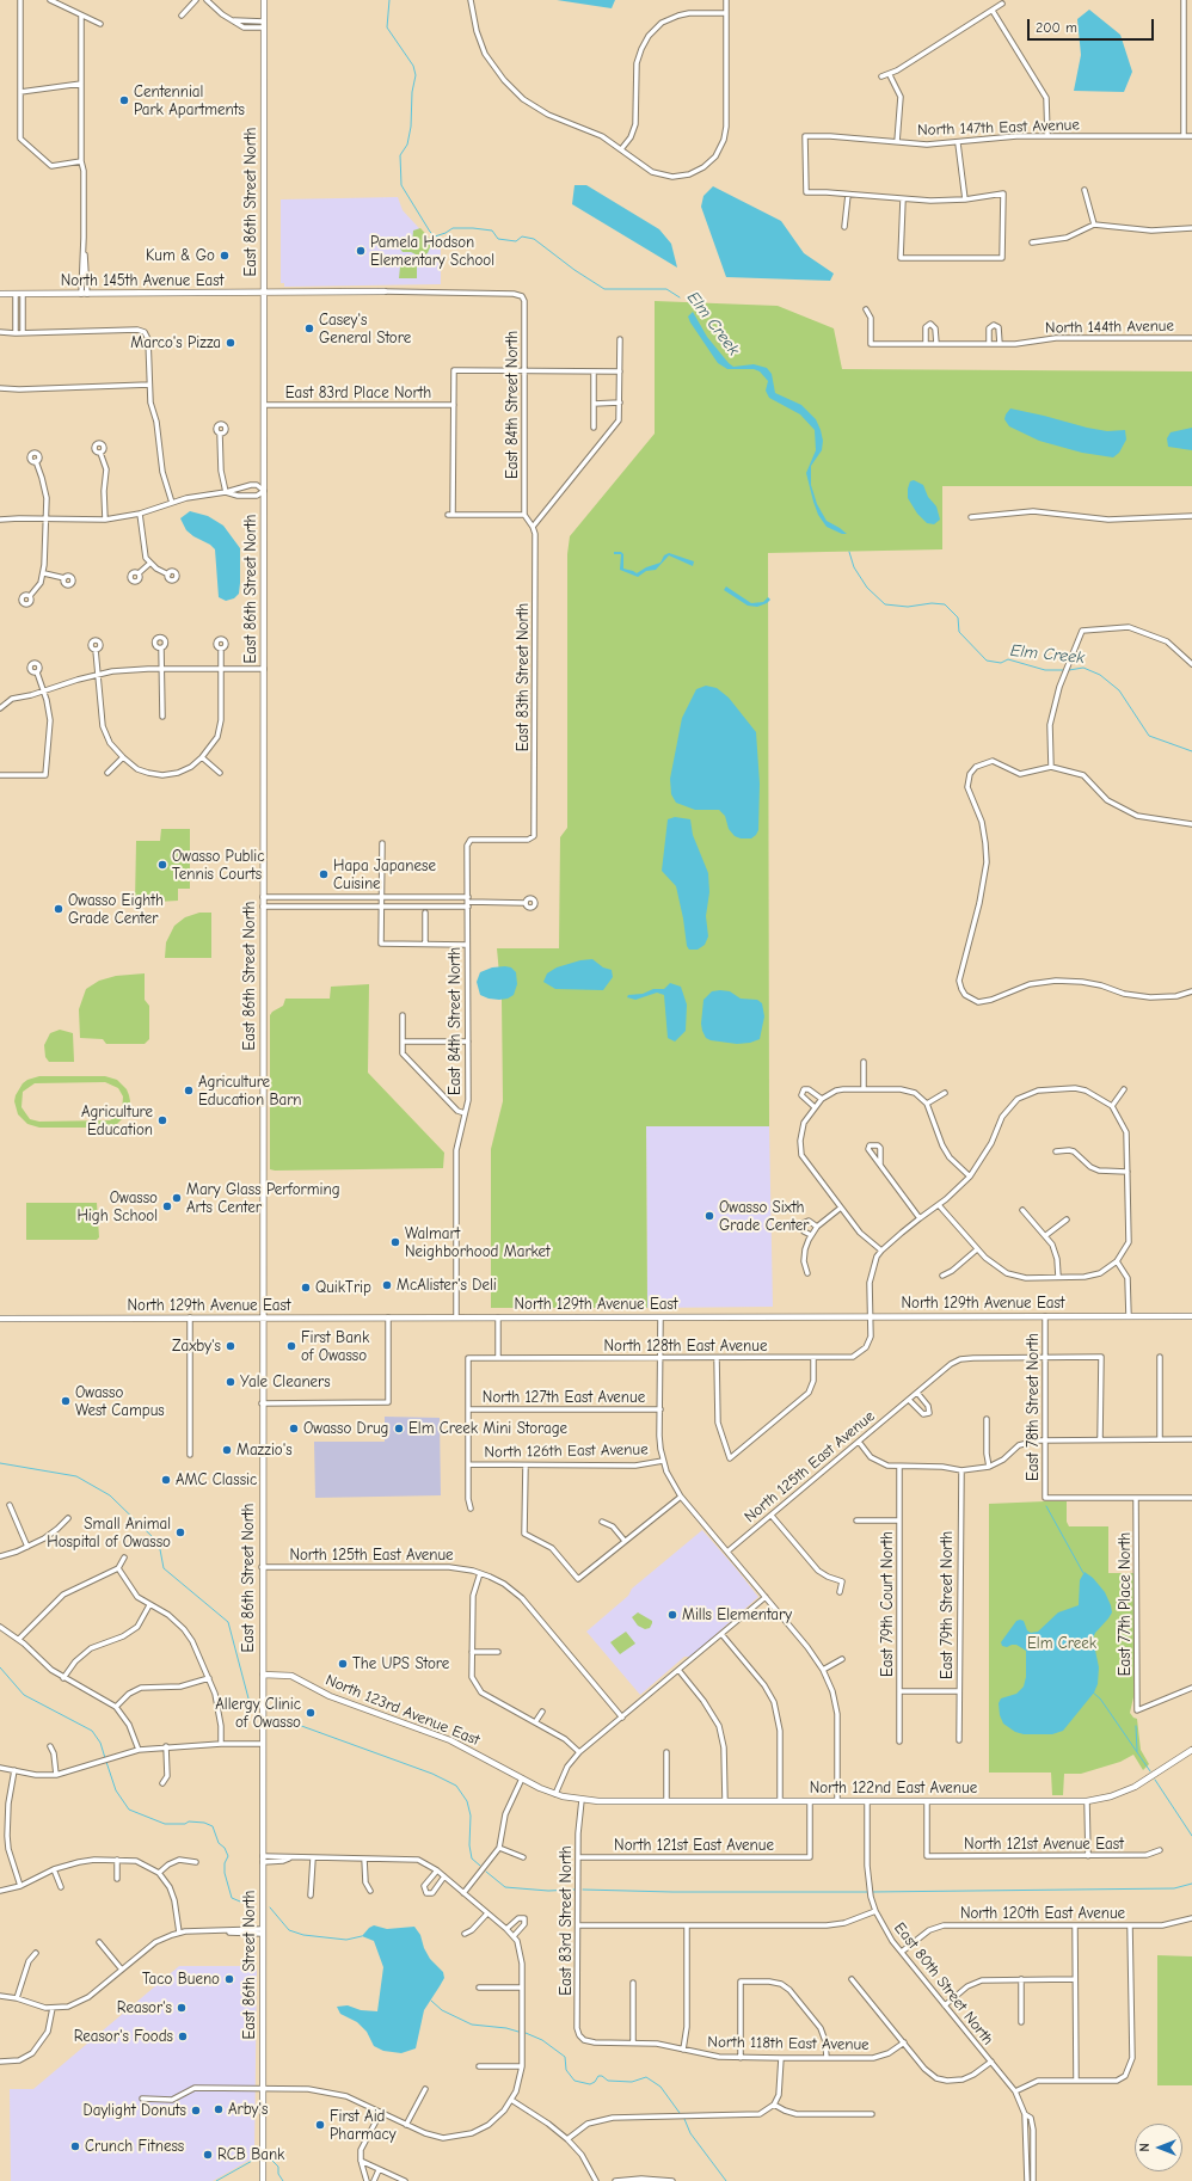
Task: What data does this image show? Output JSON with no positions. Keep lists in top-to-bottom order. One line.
{"streets":{"main road":["East 86th Street North","North 145th Avenue East","North 129th Avenue East","North 123rd Avenue East","North 122nd East Avenue"],"street":["North 147th East Avenue","North 144th Avenue","East 83rd Place North","East 84th Street North","East 83th Street North","North 128th East Avenue","North 127th East Avenue","East 78th Street North","North 126th East Avenue","North 125th East Avenue","East 79th Court North","East 77th Place North","East 79th Street North","North 121st Avenue East","North 121st East Avenue","North 120th East Avenue","East 83rd Street North","East 80th Street North","North 118th East Avenue"]},"crossings":[["East 86th Street North","North 145th Avenue East"],["East 86th Street North","East 83rd Place North"],["East 86th Street North","North 129th Avenue East"],["East 86th Street North","North 125th East Avenue"],["East 86th Street North","North 123rd Avenue East"],["North 145th Avenue East","East 84th Street North"],["East 84th Street North","East 83th Street North"],["East 84th Street North","North 129th Avenue East"],["North 129th Avenue East","North 128th East Avenue"],["North 129th Avenue East","East 78th Street North"],["North 128th East Avenue","North 127th East Avenue"],["East 78th Street North","North 125th East Avenue"],["East 78th Street North","East 77th Place North"],["North 123rd Avenue East","North 122nd East Avenue"],["North 123rd Avenue East","East 83rd Street North"],["North 122nd East Avenue","North 121st Avenue East"],["North 122nd East Avenue","North 121st East Avenue"],["North 122nd East Avenue","East 83rd Street North"],["North 122nd East Avenue","East 80th Street North"],["North 121st East Avenue","East 83rd Street North"],["North 120th East Avenue","East 80th Street North"],["East 83rd Street North","North 118th East Avenue"]],"water":["Elm Creek"],"parks":["Elm Creek"],"places":["Centennial Park Apartments","Pamela Hodson Elementary School","Kum & Go","Casey's General Store","Marco's Pizza","Owasso Public Tennis Courts","Hapa Japanese Cuisine","Owasso Eighth Grade Center","Agriculture Education Barn","Agriculture Education","Mary Glass Performing Arts Center","Owasso High School","Owasso Sixth Grade Center","Walmart Neighborhood Market","McAlister's Deli","QuikTrip","Zaxby's","First Bank of Owasso","Yale Cleaners","Owasso West Campus","Owasso Drug","Elm Creek Mini Storage","Mazzio's","AMC Classic","Small Animal Hospital of Owasso","Mills Elementary","The UPS Store","Allergy Clinic of Owasso","Taco Bueno","Reasor's","Reasor's Foods","Arby's","Daylight Donuts","First Aid Pharmacy","Crunch Fitness","RCB Bank"],"scale_bar":"200 m","north":"left"}
